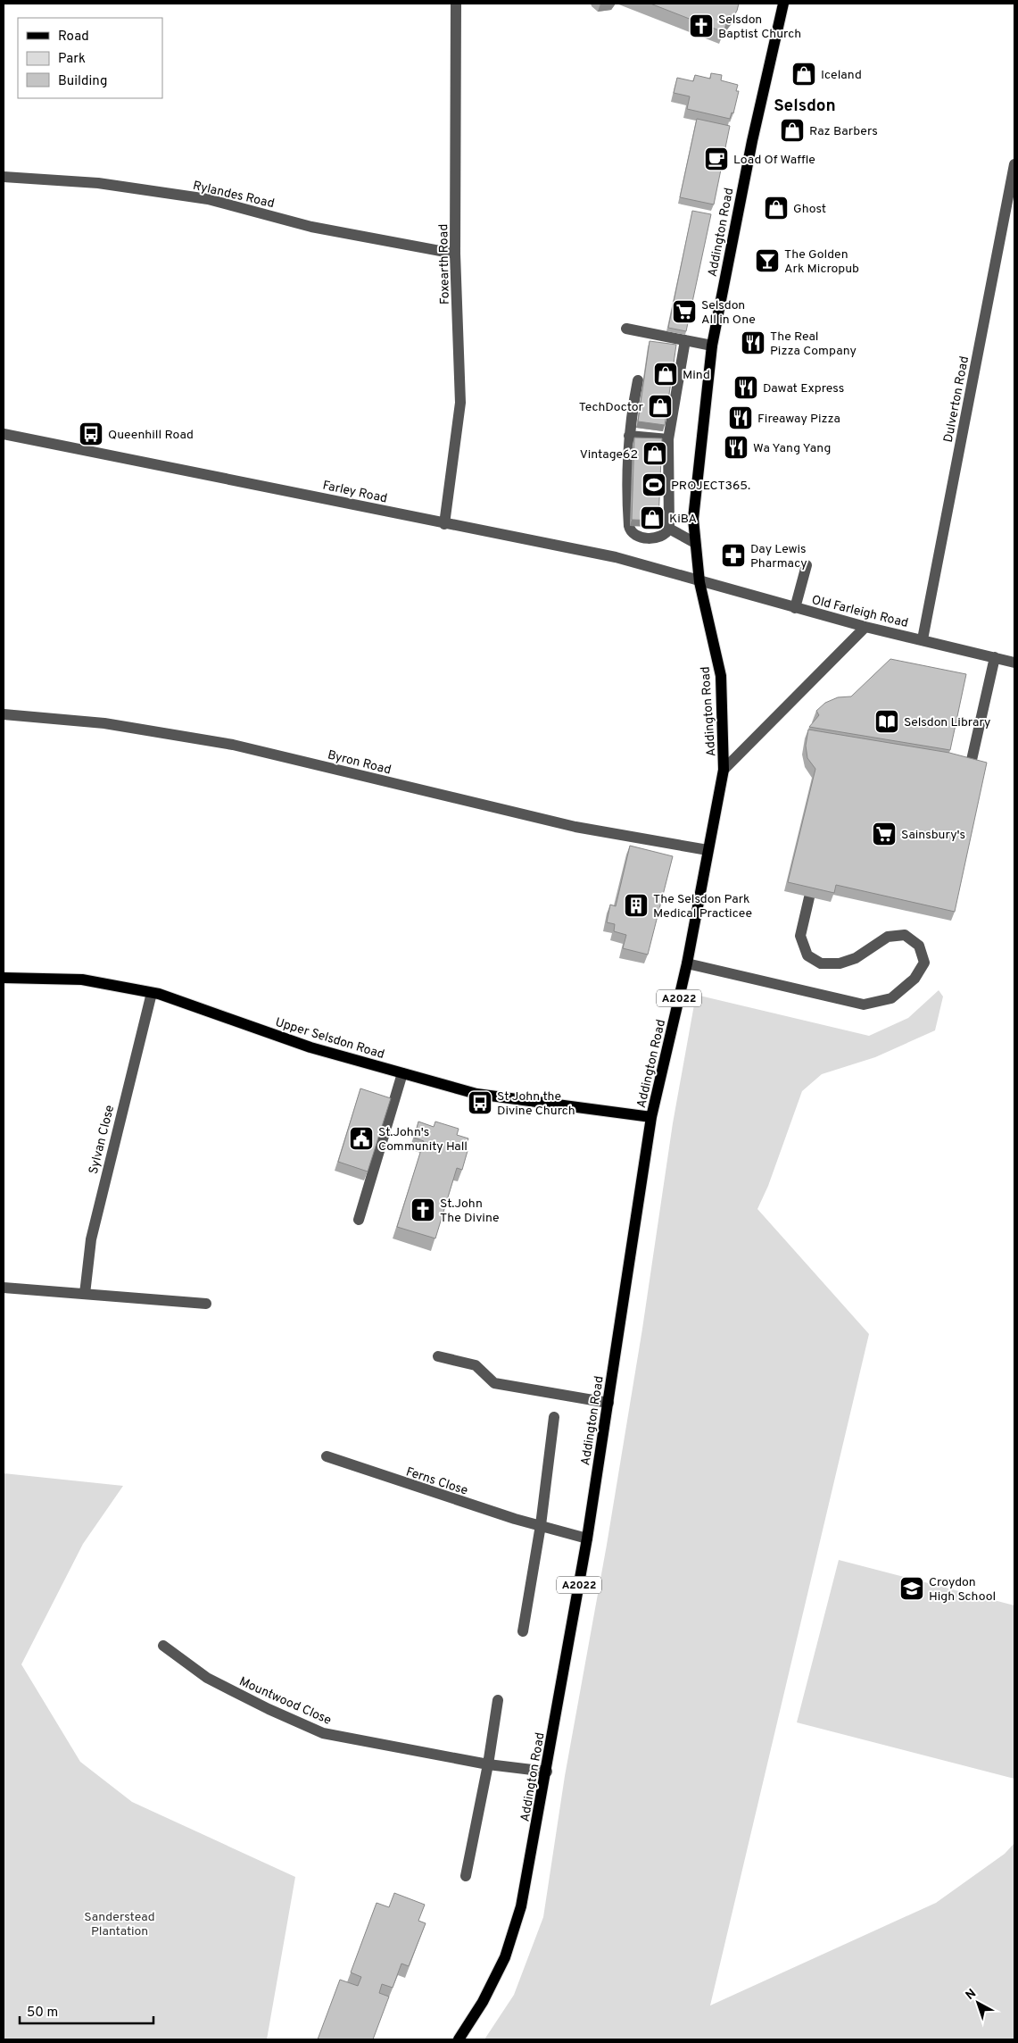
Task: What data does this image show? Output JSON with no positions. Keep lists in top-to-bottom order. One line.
{"streets":{"main road":["Addington Road","A2022","Upper Selsdon Road"],"street":["Rylandes Road","Foxearth Road","Dulverton Road","Farley Road","Old Farleigh Road","Byron Road","Sylvan Close","Ferns Close","Mountwood Close"]},"crossings":[["Rylandes Road","Foxearth Road"],["Addington Road","Farley Road"],["Addington Road","Old Farleigh Road"],["Addington Road","Byron Road"],["Addington Road","Upper Selsdon Road"],["Addington Road","Ferns Close"],["Addington Road","Mountwood Close"],["Foxearth Road","Farley Road"],["Dulverton Road","Old Farleigh Road"],["Farley Road","Old Farleigh Road"],["Upper Selsdon Road","Sylvan Close"]],"districts":["Selsdon"],"parks":["Sanderstead Plantation"],"places":{"church":["Selsdon Baptist Church","St.John The Divine"],"shop":["Iceland","Raz Barbers","Ghost","Mind","TechDoctor","Vintage62","KiBA"],"cafe":["Load Of Waffle"],"bar":["The Golden Ark Micropub"],"supermarket":["Selsdon All in One","Sainsbury's"],"restaurant":["The Real Pizza Company","Dawat Express","Fireaway Pizza","Wa Yang Yang"],"bus stop":["Queenhill Road","St John the Divine Church"],"sports":["PROJECT365."],"pharmacy":["Day Lewis Pharmacy"],"library":["Selsdon Library"],"building":["The Selsdon Park Medical Practicee"],"public building":["St.John's Community Hall"],"school or university":["Croydon High School"]},"legend":["Road","Park","Building"],"scale_bar":"50 m","north":"top left"}
